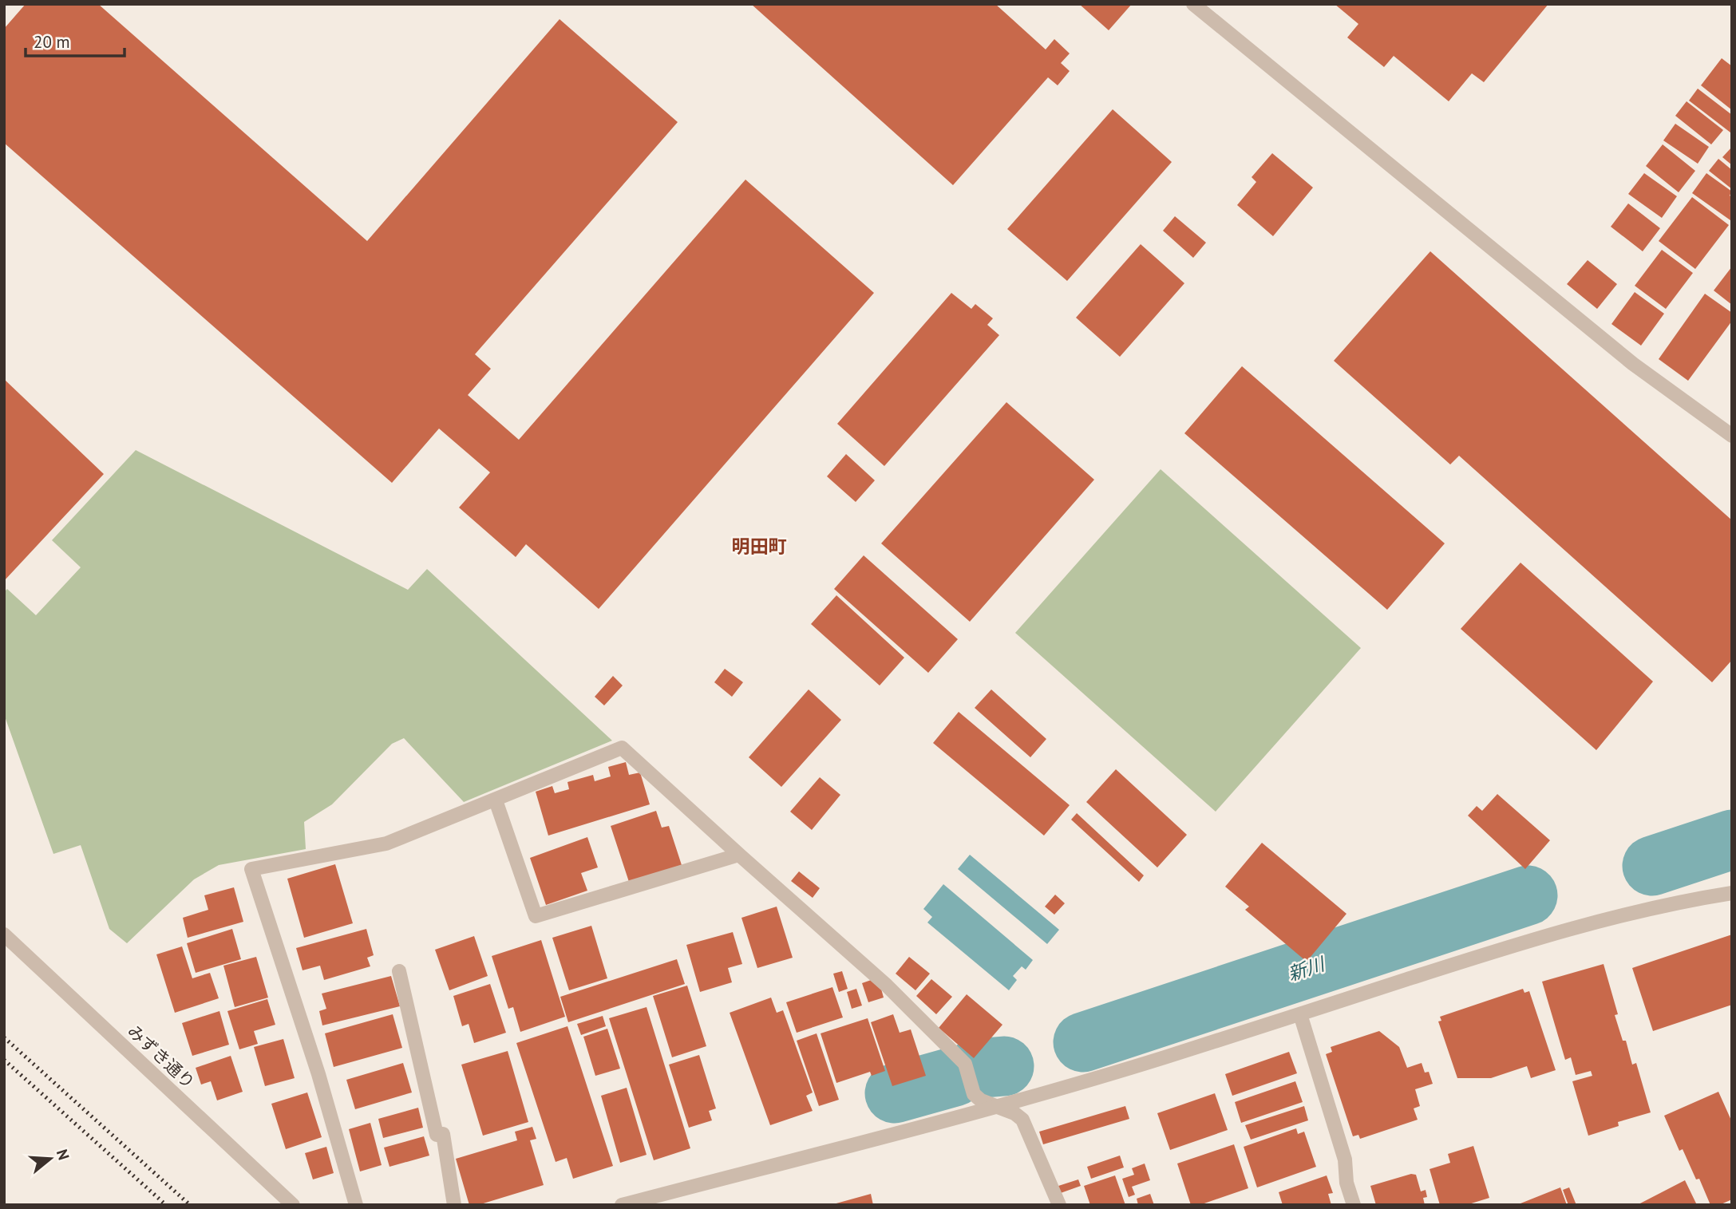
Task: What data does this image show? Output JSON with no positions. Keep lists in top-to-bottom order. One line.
{"streets":{"street":["みずき通り"]},"districts":["明田町"],"water":["新川"],"scale_bar":"20 m","north":"right"}
